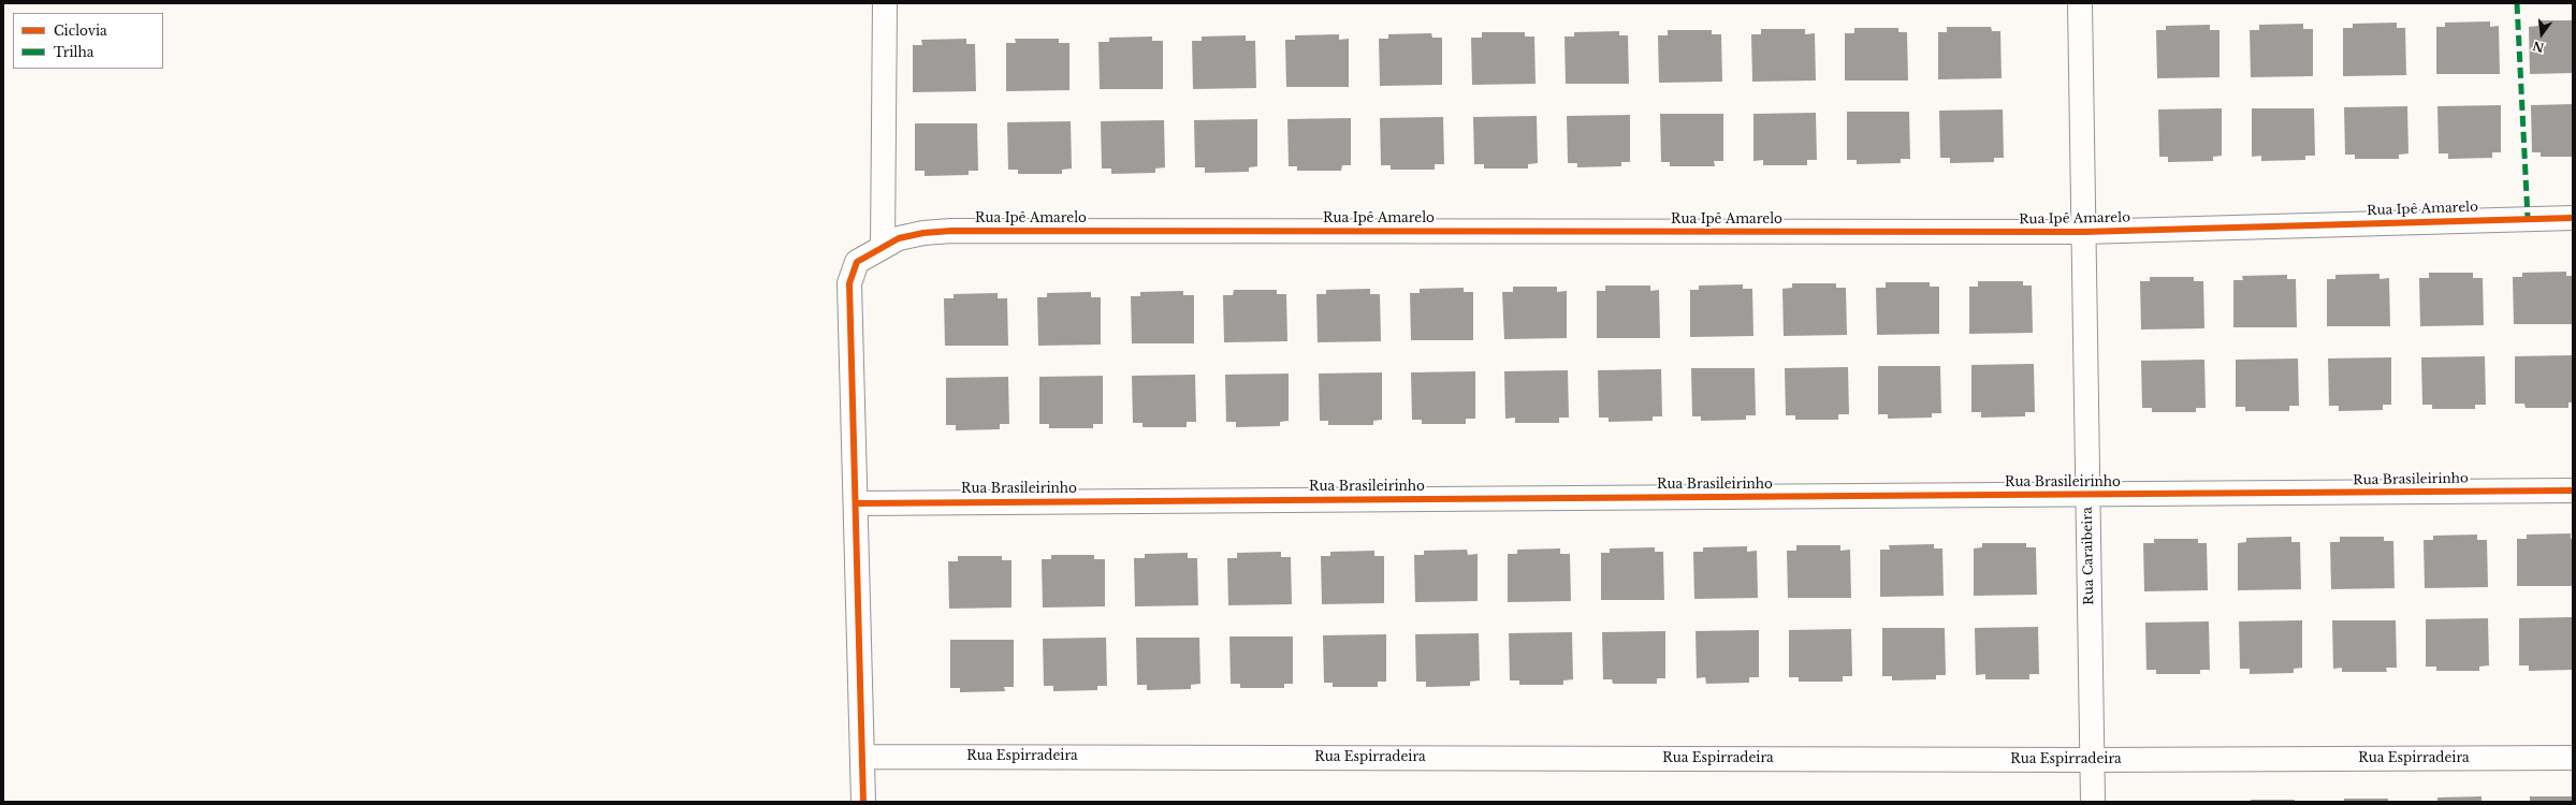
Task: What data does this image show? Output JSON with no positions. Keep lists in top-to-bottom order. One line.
{"streets":{"street":["Rua Ipê Amarelo","Rua Brasileirinho","Rua Caraibeira","Rua Espirradeira"]},"crossings":[["Rua Ipê Amarelo","Rua Brasileirinho"],["Rua Ipê Amarelo","Rua Caraibeira"],["Rua Ipê Amarelo","Rua Espirradeira"],["Rua Brasileirinho","Rua Caraibeira"],["Rua Caraibeira","Rua Espirradeira"]],"legend":["Ciclovia","Trilha"],"north":"bottom"}
